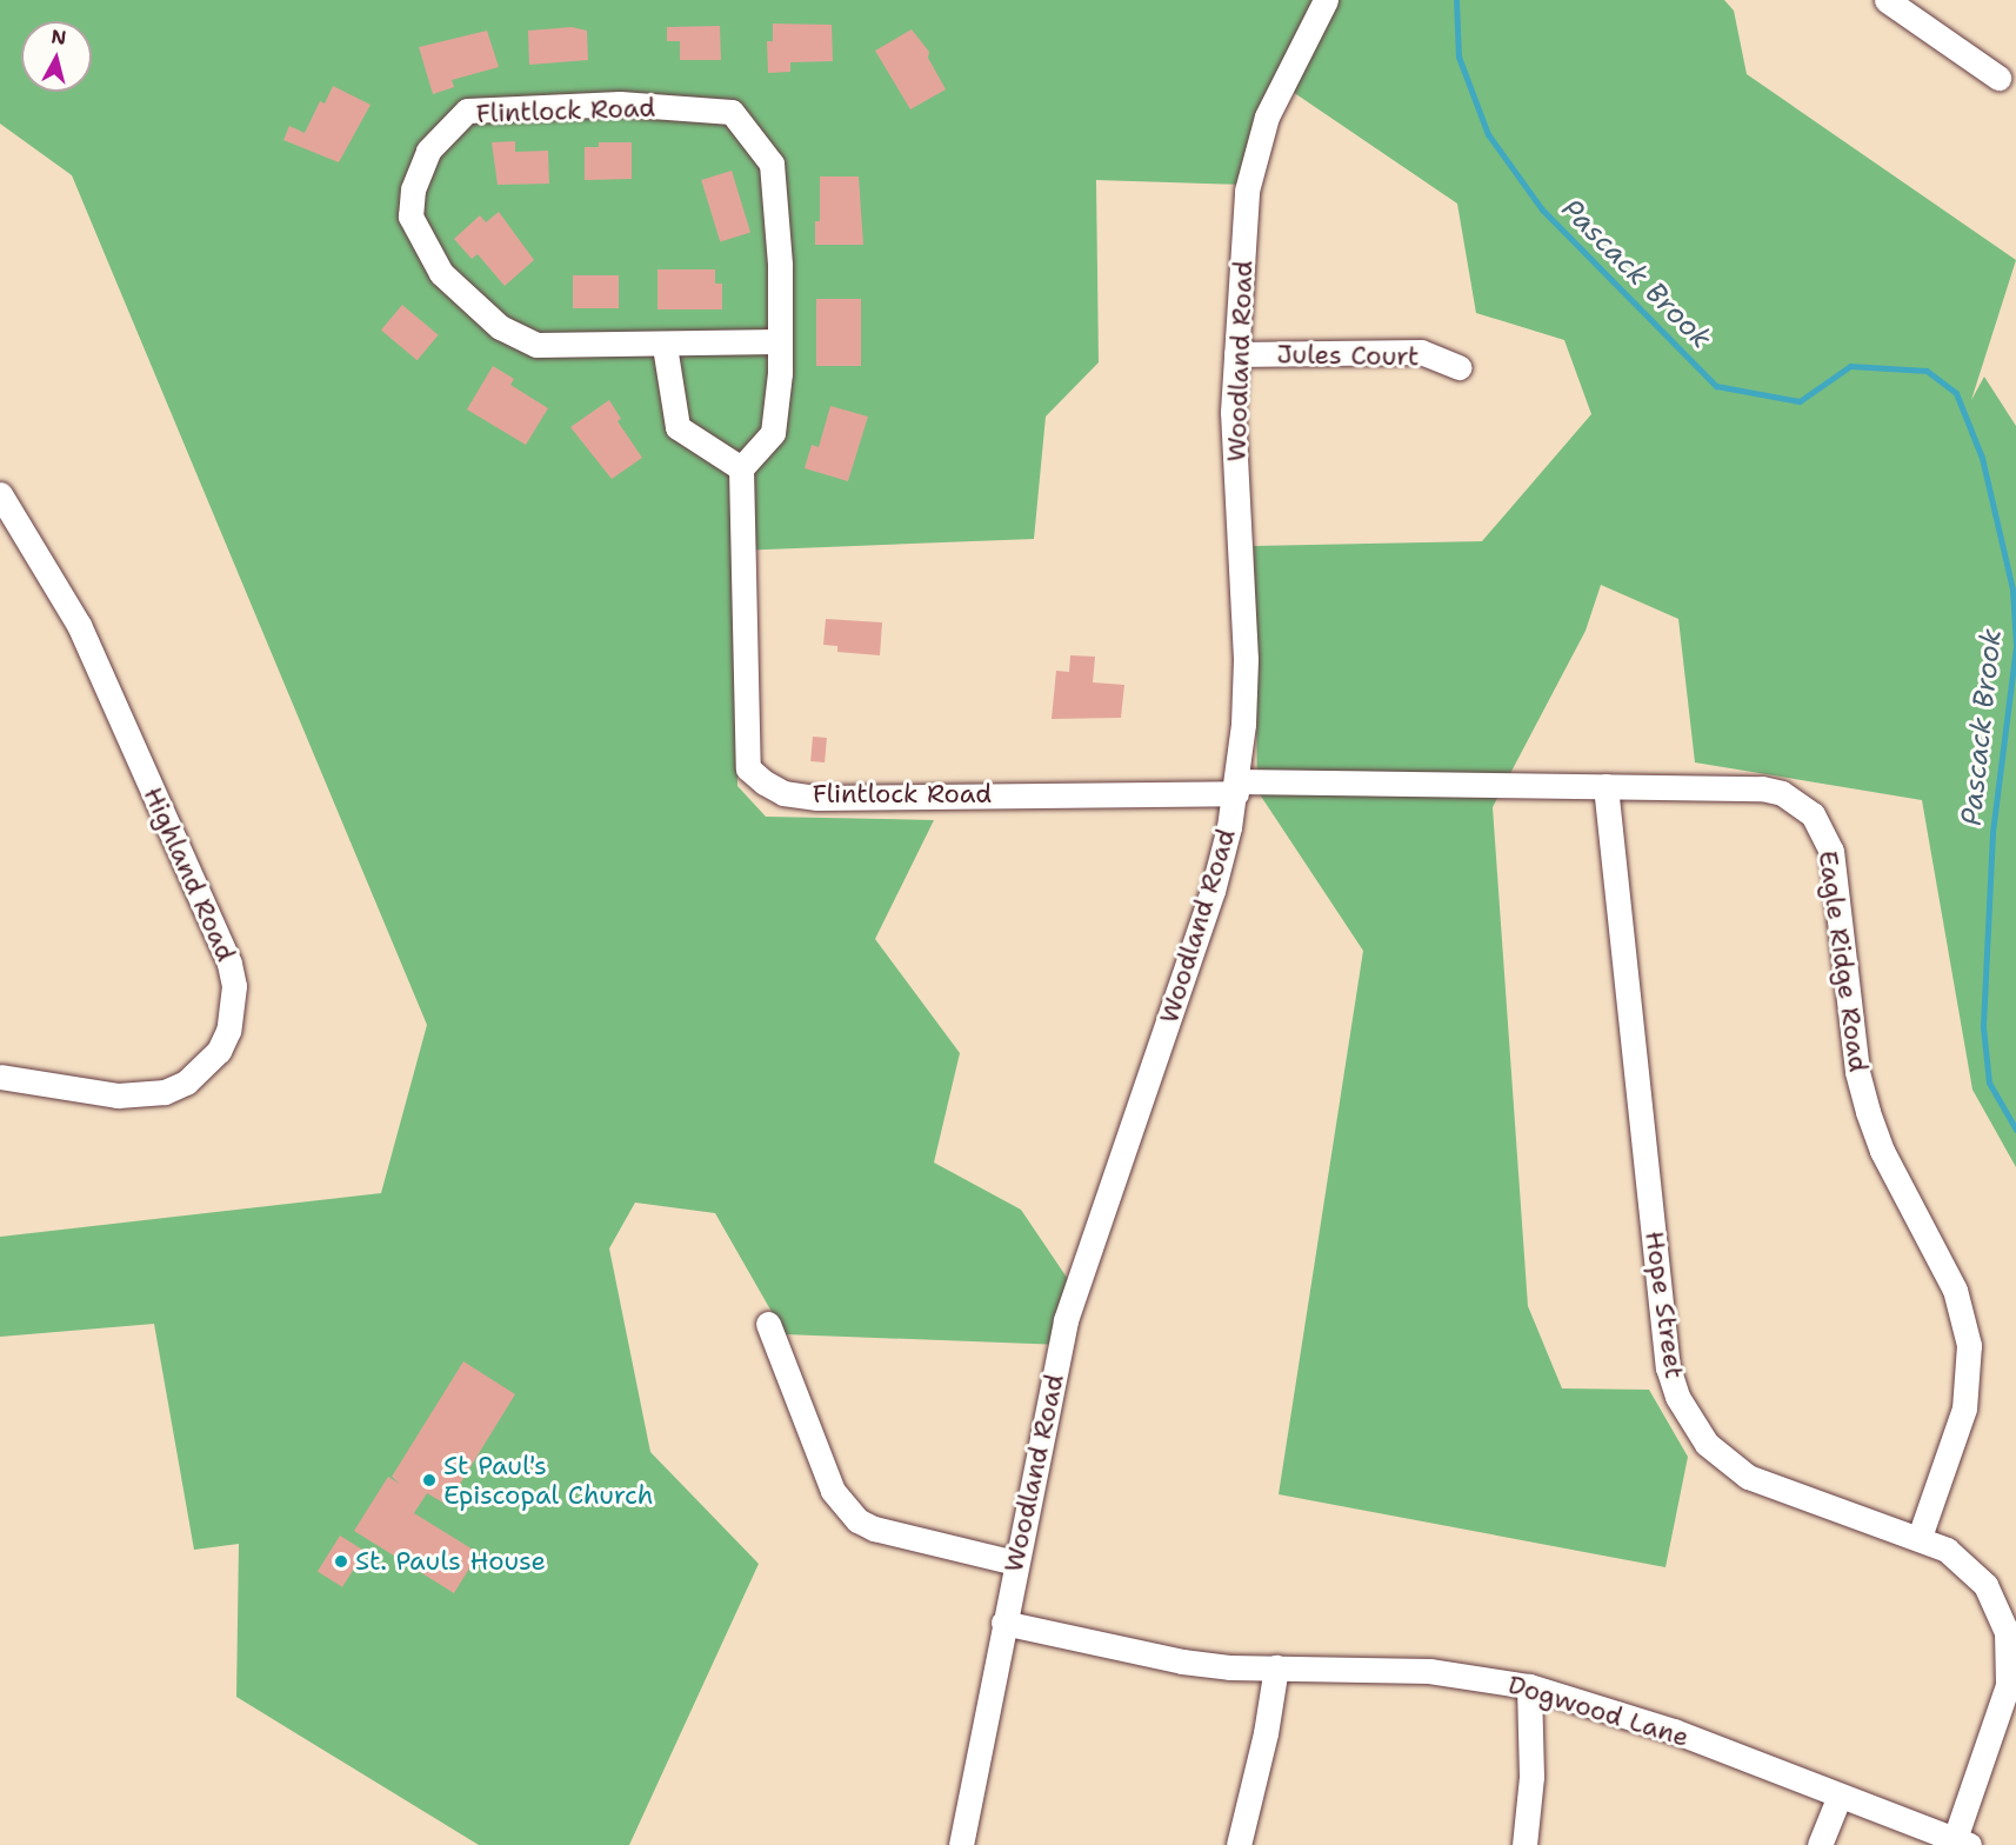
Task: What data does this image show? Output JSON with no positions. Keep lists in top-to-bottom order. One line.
{"streets":{"street":["Flintlock Road","Jules Court","Woodland Road","Highland Road","Eagle Ridge Road","Hope Street","Dogwood Lane"]},"crossings":[["Flintlock Road","Woodland Road"],["Flintlock Road","Eagle Ridge Road"],["Jules Court","Woodland Road"],["Woodland Road","Eagle Ridge Road"],["Woodland Road","Dogwood Lane"],["Eagle Ridge Road","Hope Street"],["Hope Street","Dogwood Lane"]],"water":["Pascack Brook"],"places":["St Paul's Episcopal Church","St. Pauls House"],"north":"top"}
